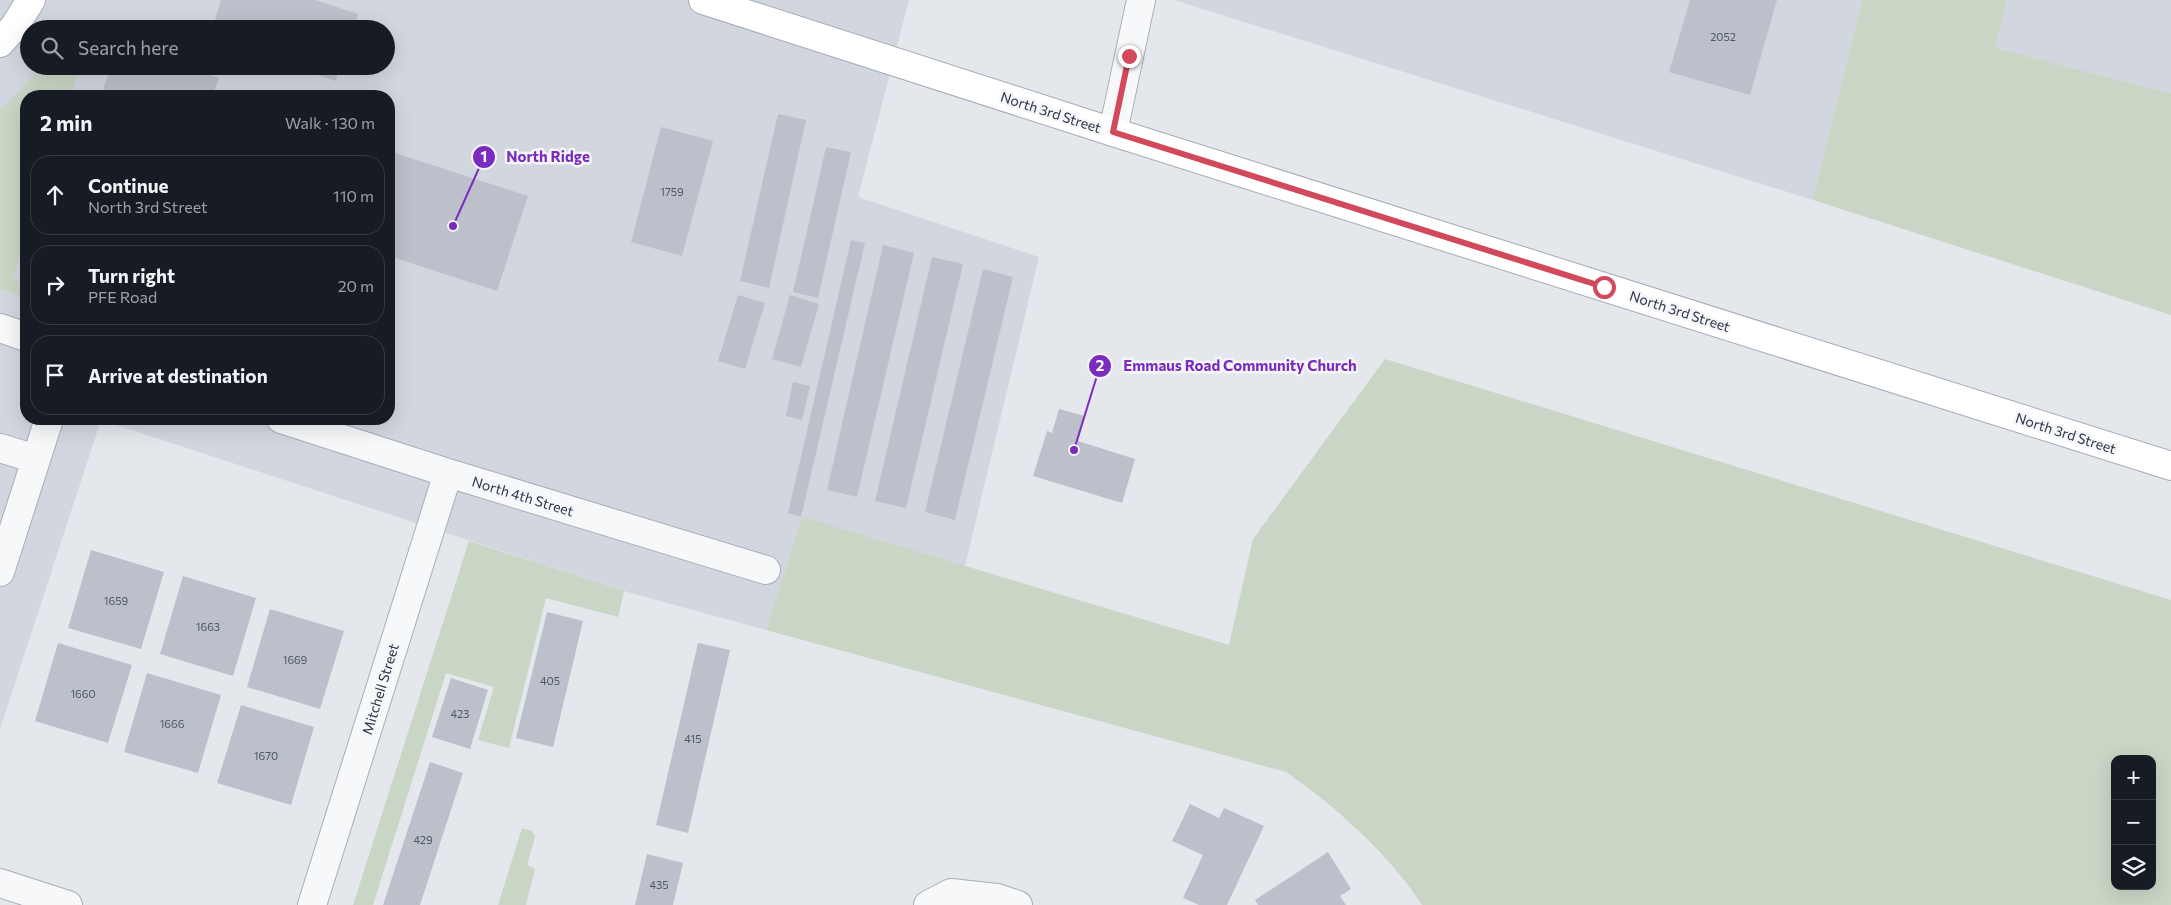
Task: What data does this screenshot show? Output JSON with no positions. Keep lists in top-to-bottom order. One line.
{"streets":{"main road":["North 3rd Street"],"street":["North 4th Street","Mitchell Street"]},"crossings":[["North 4th Street","Mitchell Street"]],"places":["North Ridge","Emmaus Road Community Church"],"house_numbers":["2052","1759","1659","1663","1669","405","1660","423","1666","415","1670","429","435"],"page":{"search":"Search here","heading":["2 min","Walk · 130 m"],"list":[["Continue","North 3rd Street","110 m"],["Turn right","PFE Road","20 m"],"Arrive at destination"],"map_buttons":["+","−"]}}
